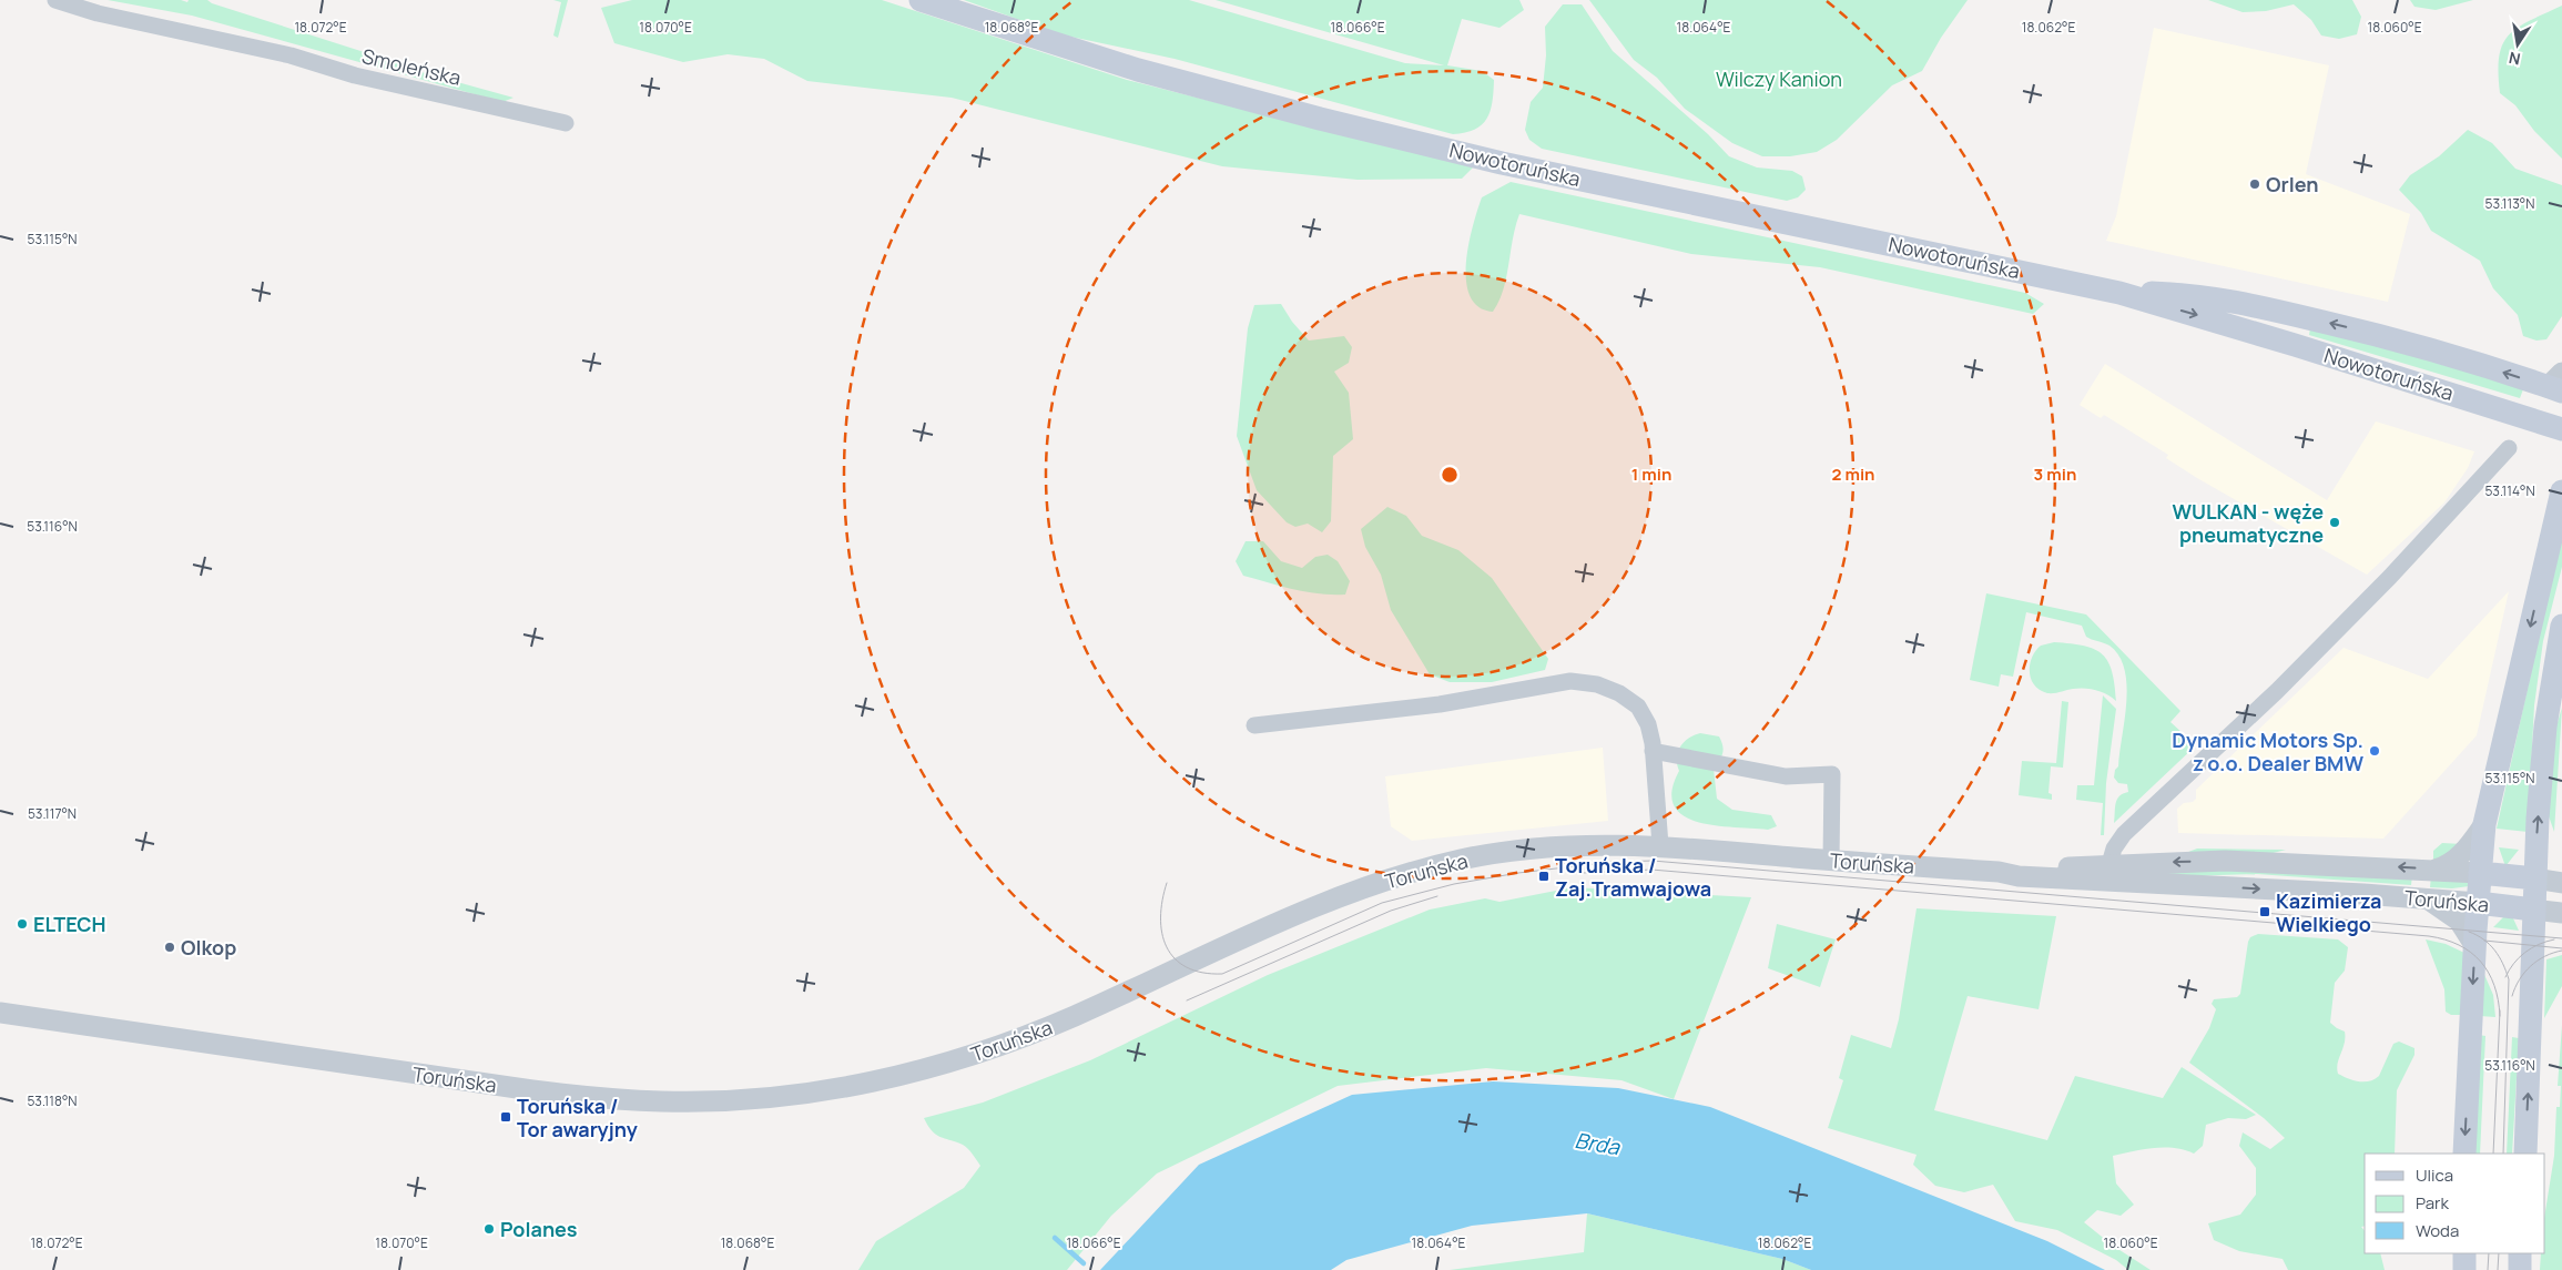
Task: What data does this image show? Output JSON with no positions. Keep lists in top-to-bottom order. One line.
{"streets":{"main road":["Nowotoruńska","Toruńska"],"street":["Smoleńska"]},"water":["Brda"],"parks":["Wilczy Kanion"],"places":{"other":["Orlen","WULKAN - węże pneumatyczne","Dynamic Motors Sp. z o.o. Dealer BMW","ELTECH","Olkop","Polanes"],"transit":["Toruńska / Zaj.Tramwajowa","Kazimierza Wielkiego","Toruńska / Tor awaryjny"]},"legend":["Ulica","Park","Woda"],"north":"bottom","coordinates":["18.072°E","18.070°E","18.068°E","18.066°E","18.064°E","18.062°E","18.060°E","53.113°N","53.115°N","53.114°N","53.116°N","53.117°N","53.118°N"],"rings":["1 min","2 min","3 min"]}
